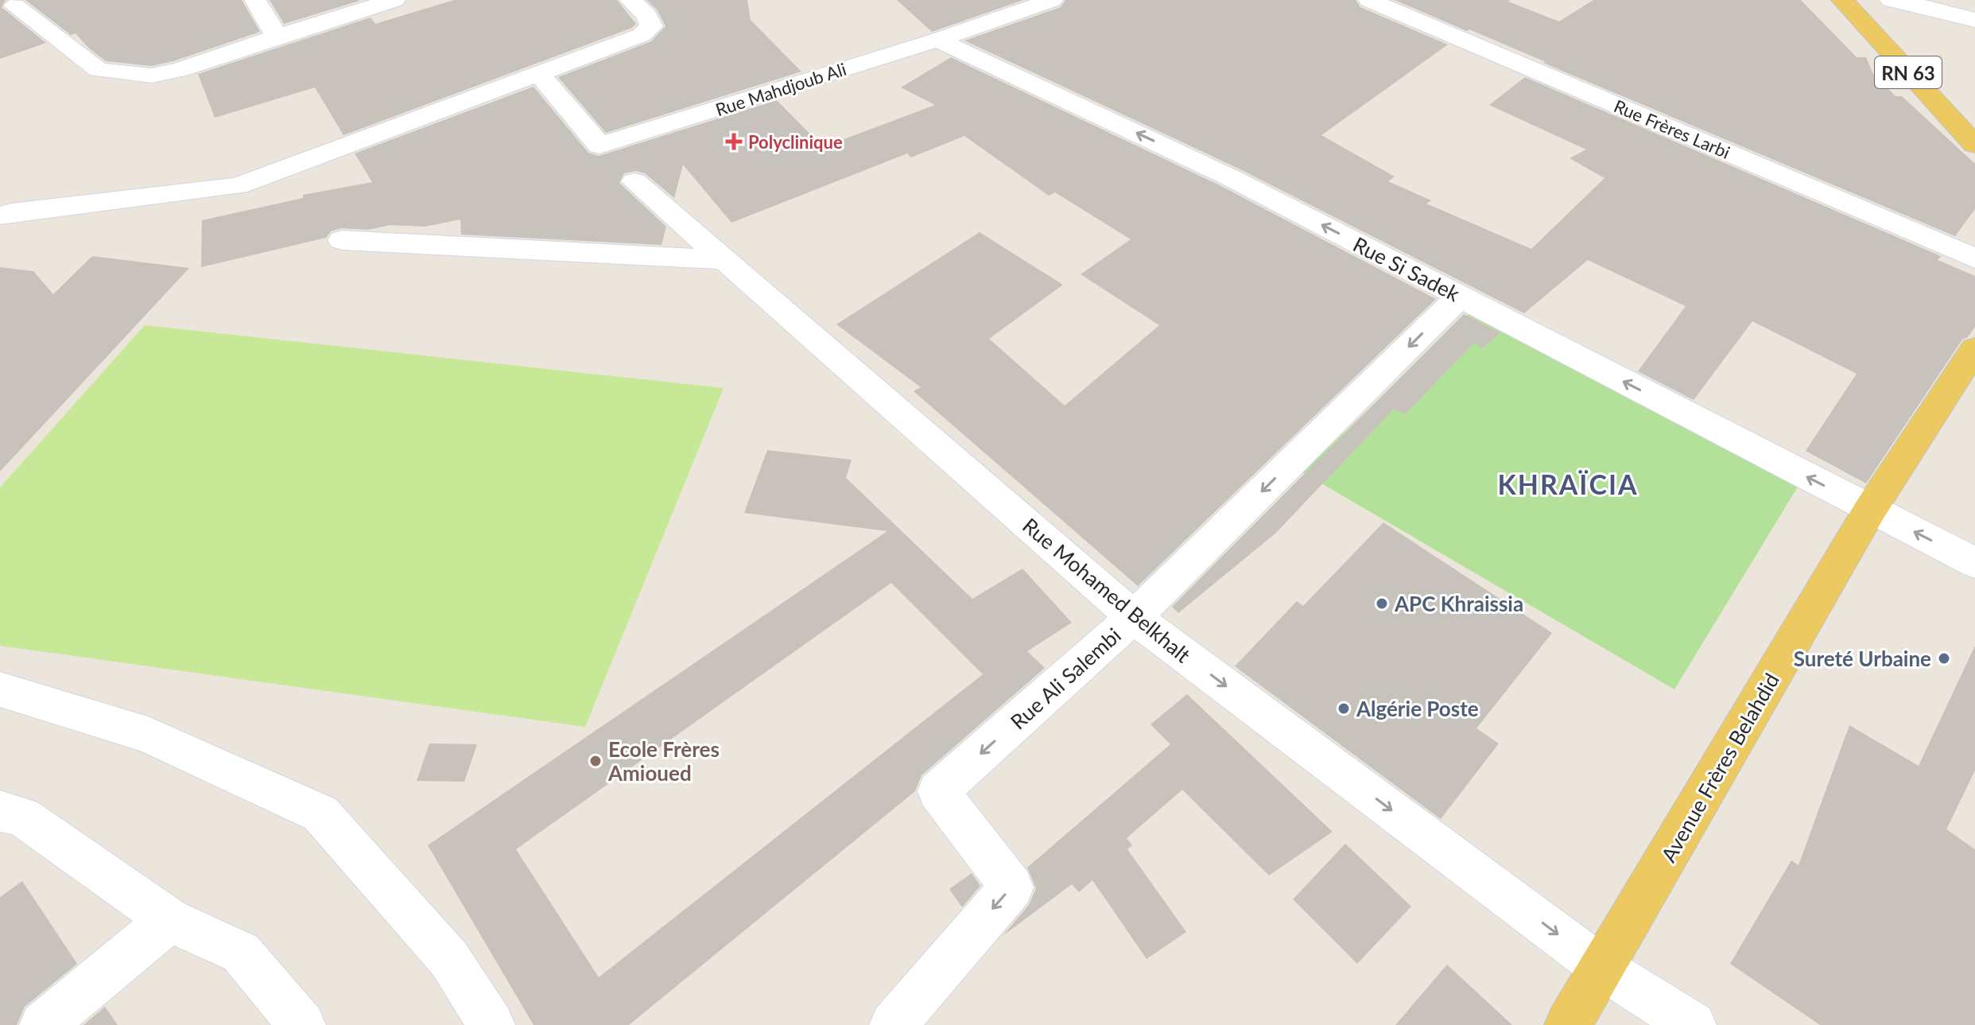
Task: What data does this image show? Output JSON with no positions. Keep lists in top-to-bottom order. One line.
{"streets":{"main road":["RN 63","Avenue Frères Belahdid"],"street":["Rue Mahdjoub Ali","Rue Frères Larbi","Rue Si Sadek","Rue Mohamed Belkhalt","Rue Ali Salembi"]},"crossings":[["Rue Mahdjoub Ali","Rue Si Sadek"],["Rue Si Sadek","Rue Ali Salembi"],["Rue Si Sadek","Avenue Frères Belahdid"],["Rue Mohamed Belkhalt","Rue Ali Salembi"],["Rue Mohamed Belkhalt","Avenue Frères Belahdid"]],"one_way":["Rue Si Sadek","Rue Mohamed Belkhalt","Rue Ali Salembi"],"districts":["KHRAÏCIA"],"places":{"health":["Polyclinique"],"other":["APC Khraissia","Sureté Urbaine","Algérie Poste","Ecole Frères Amioued"]}}
